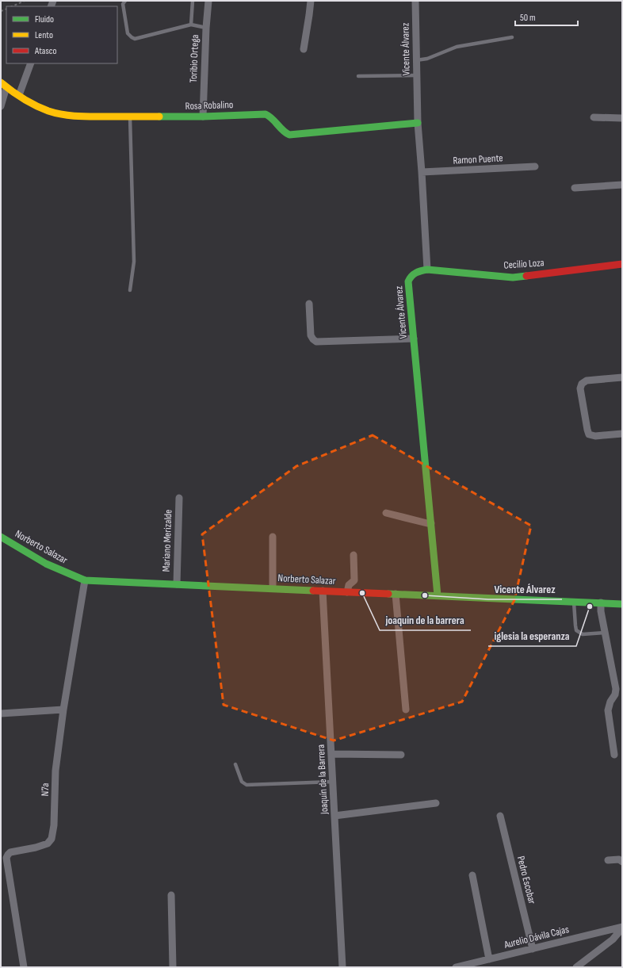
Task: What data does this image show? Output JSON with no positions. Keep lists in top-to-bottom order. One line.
{"streets":{"street":["Vicente Álvarez","Toribio Ortega","Rosa Robalino","Ramon Puente","Cecilio Loza","Mariano Merizalde","Norberto Salazar","Joaquín de la Barrera","N7a","Pedro Escobar","Aurelio Dávila Cajas"]},"crossings":[["Vicente Álvarez","Rosa Robalino"],["Vicente Álvarez","Ramon Puente"],["Vicente Álvarez","Cecilio Loza"],["Vicente Álvarez","Norberto Salazar"],["Toribio Ortega","Rosa Robalino"],["Mariano Merizalde","Norberto Salazar"],["Norberto Salazar","Joaquín de la Barrera"],["Norberto Salazar","N7a"],["Pedro Escobar","Aurelio Dávila Cajas"]],"places":["joaquin de la barrera","Vicente Álvarez","iglesia la esperanza"],"legend":["Fluido","Lento","Atasco"],"scale_bar":"50 m"}
